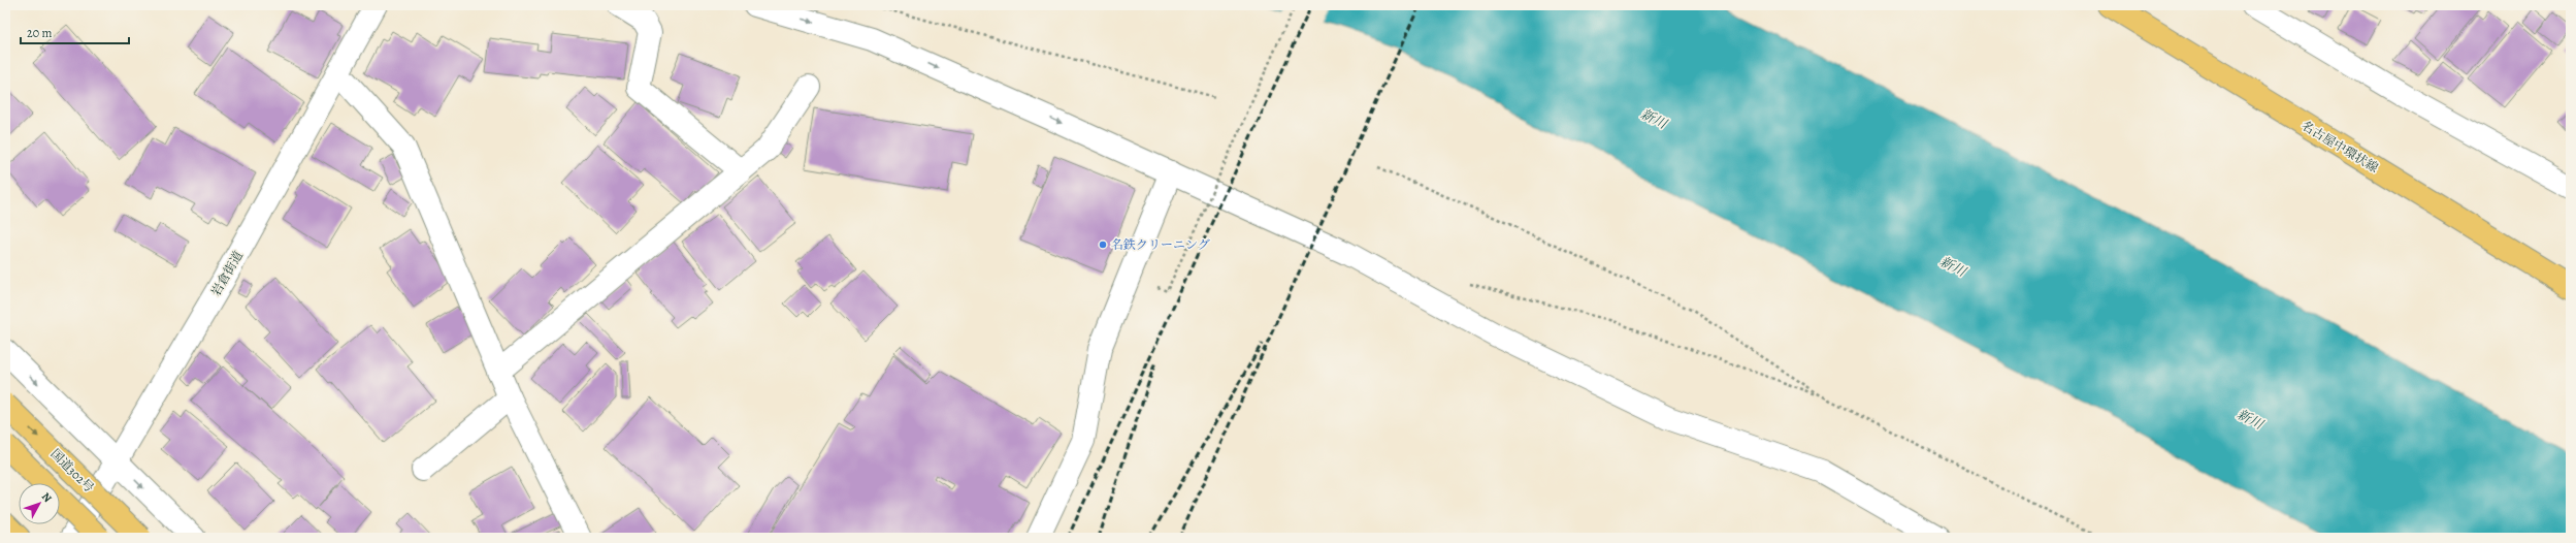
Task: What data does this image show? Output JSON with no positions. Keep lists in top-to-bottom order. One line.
{"streets":{"main road":["名古屋中環状線","国道302号"],"street":["岩倉街道"]},"water":["新川"],"places":["名鉄クリーニング"],"scale_bar":"20 m","north":"top right"}
